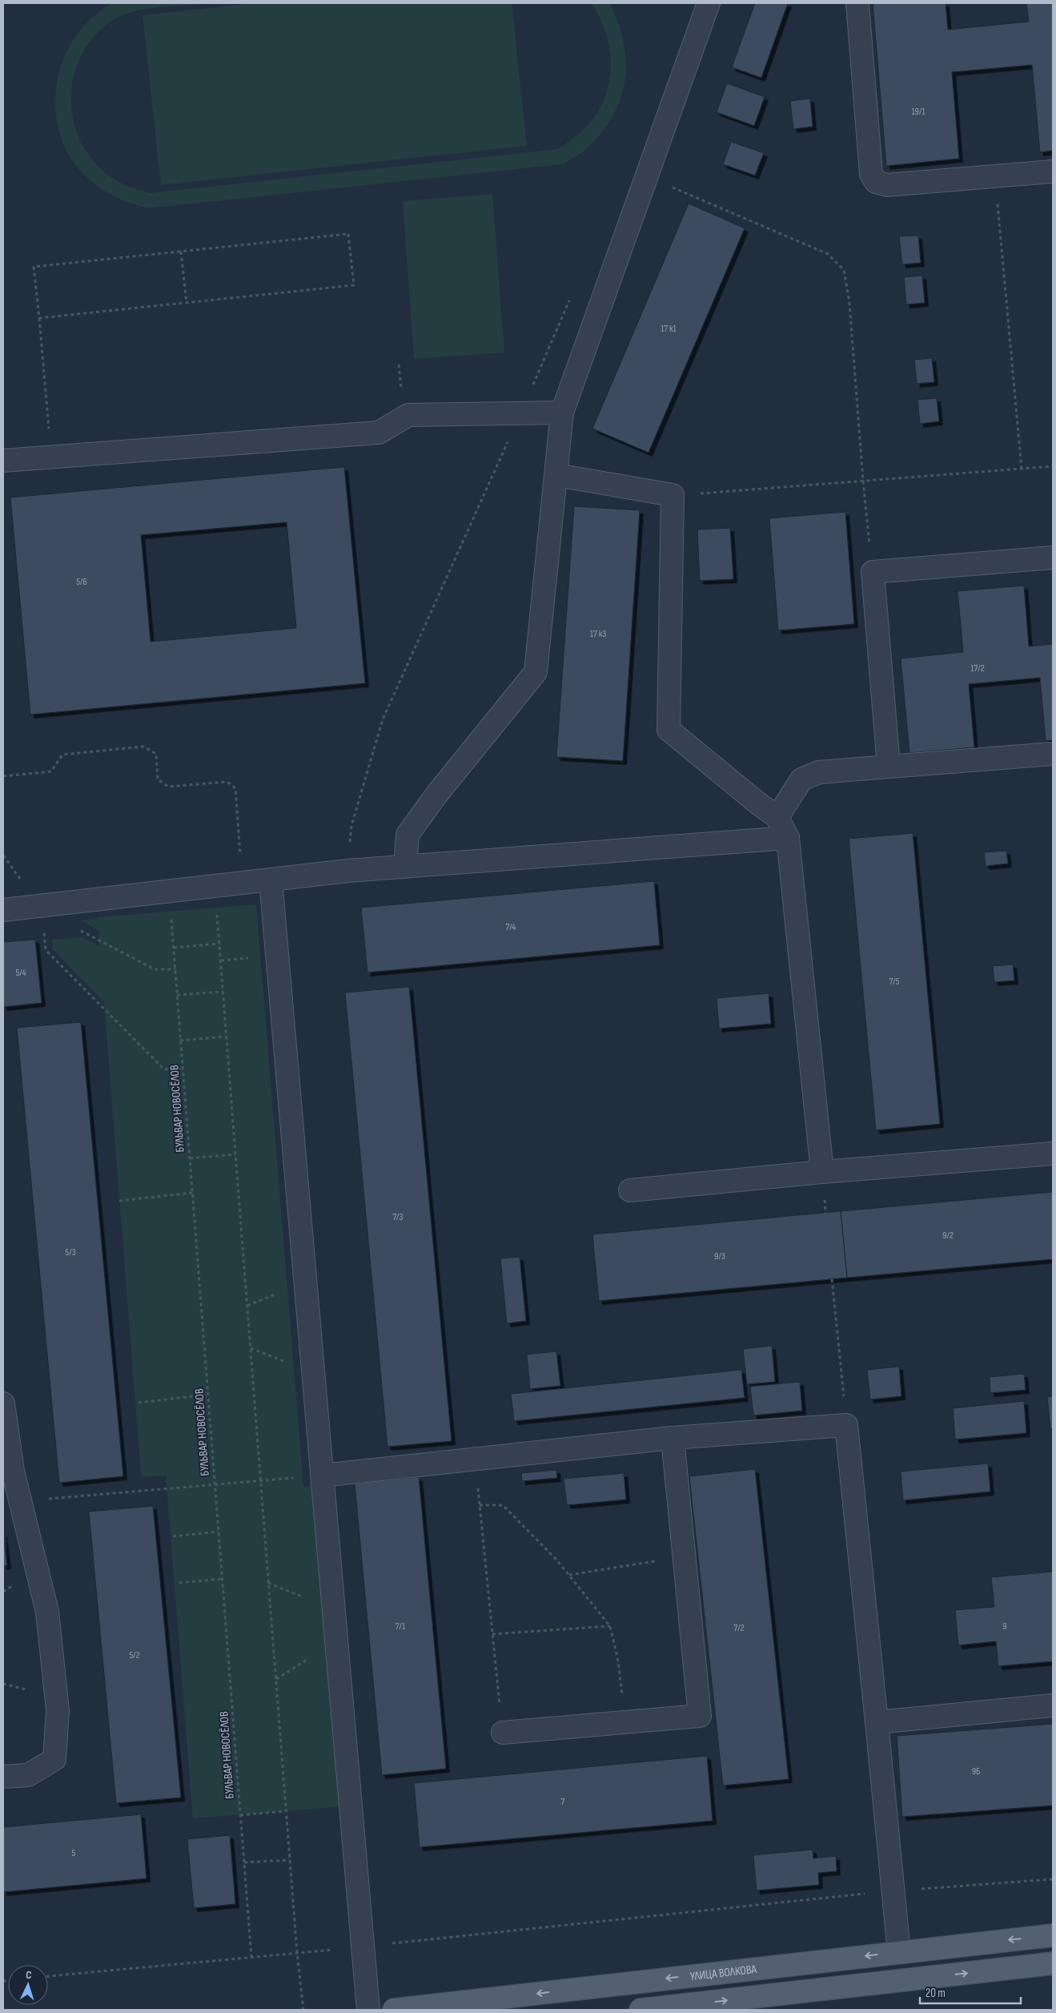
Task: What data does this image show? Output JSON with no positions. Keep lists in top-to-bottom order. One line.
{"streets":{"main road":["УЛИЦА ВОЛКОВА"],"path":["БУЛЬВАР НОВОСЁЛОВ"]},"house_numbers":["19/1","17 к1","5/6","17 к3","17/2","7/4","5/4","7/5","7/3","9/2","5/3","9/3","7/1","9","7/2","5/2","9Б","7","5"],"scale_bar":"20 m","north":"top"}
